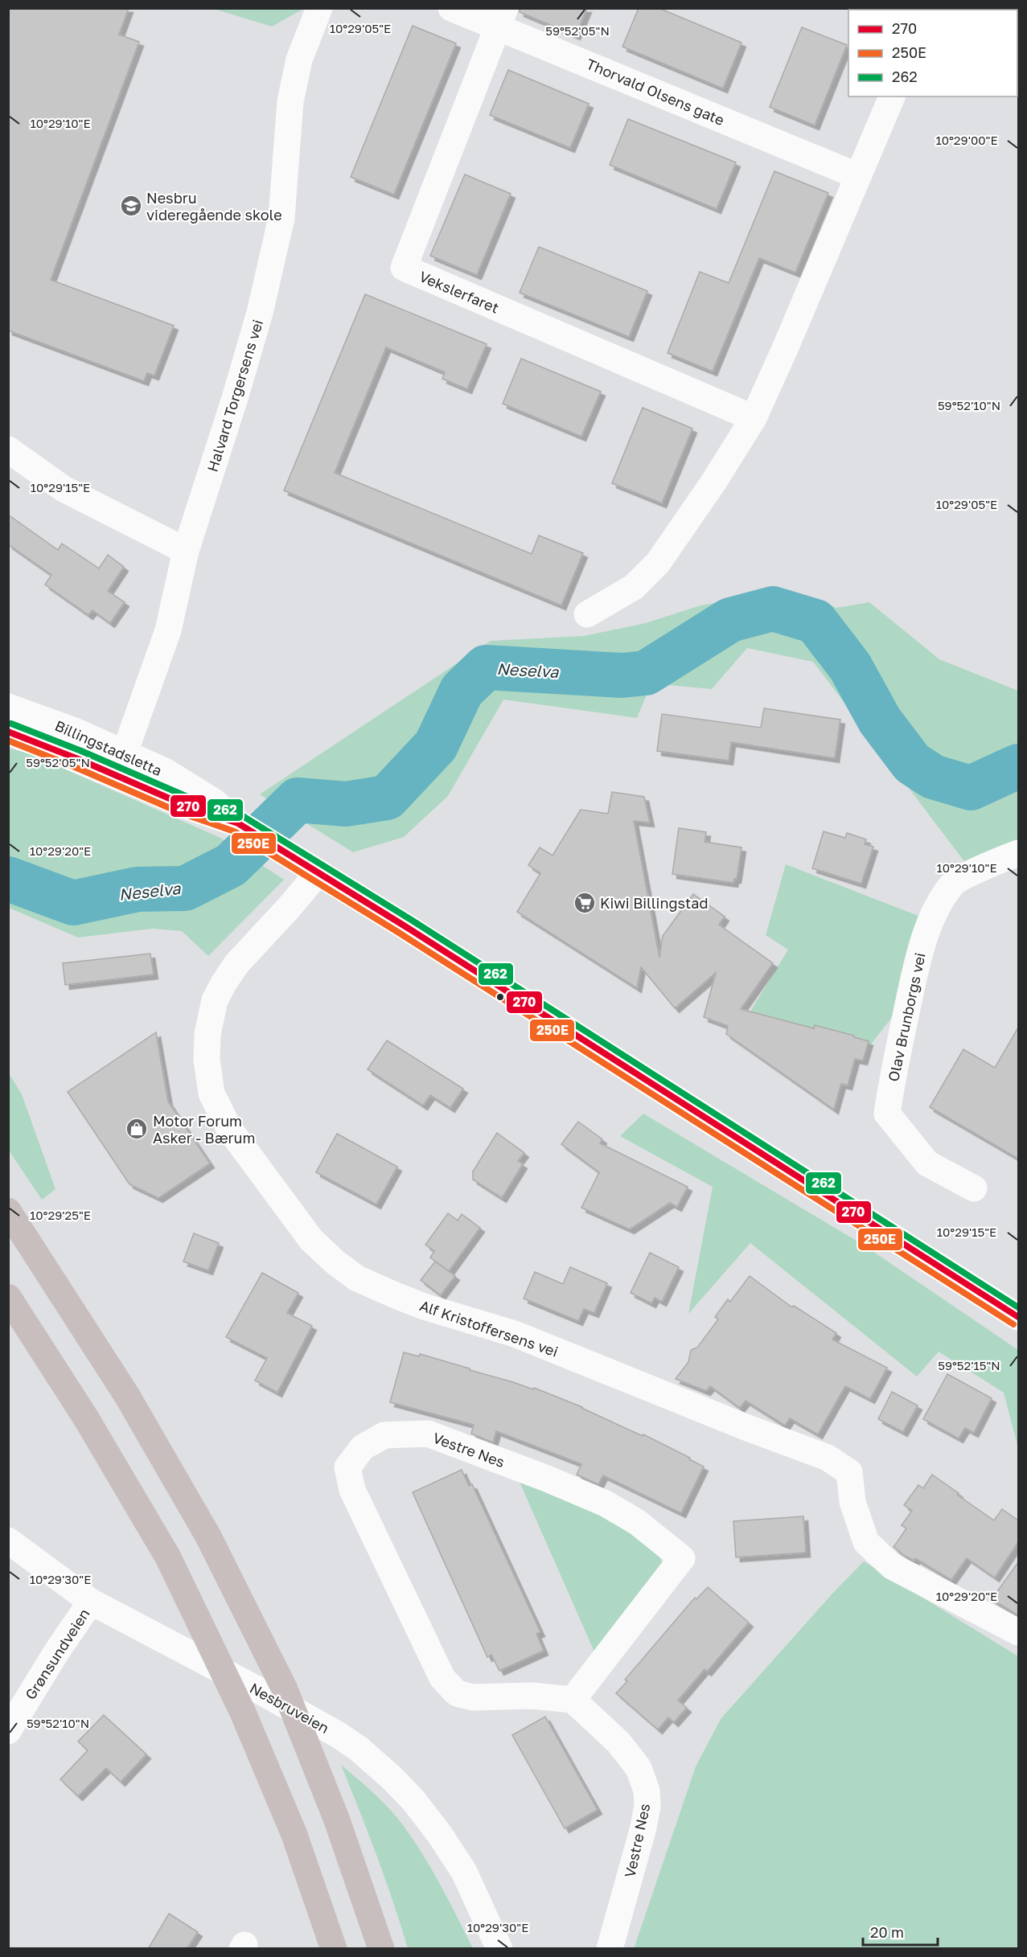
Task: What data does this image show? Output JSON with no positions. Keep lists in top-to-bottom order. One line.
{"streets":{"street":["Thorvald Olsens gate","Vekslerfaret","Halvard Torgersens vei","Billingstadsletta","Olav Brunborgs vei","Alf Kristoffersens vei","Vestre Nes","Grønsundveien","Nesbruveien"]},"crossings":[["Thorvald Olsens gate","Vekslerfaret"],["Halvard Torgersens vei","Billingstadsletta"],["Billingstadsletta","Alf Kristoffersens vei"],["Grønsundveien","Nesbruveien"]],"water":["Neselva"],"places":{"school or university":["Nesbru videregående skole"],"supermarket":["Kiwi Billingstad"],"shop":["Motor Forum Asker - Bærum"]},"lines":["transit line 262","transit line 270","transit line 250E"],"legend":["270","250E","262"],"scale_bar":"20 m","coordinates":["10°29'05\"E","59°52'05\"N","10°29'10\"E","10°29'00\"E","59°52'10\"N","10°29'15\"E","10°29'20\"E","10°29'25\"E","59°52'15\"N","10°29'30\"E"]}
